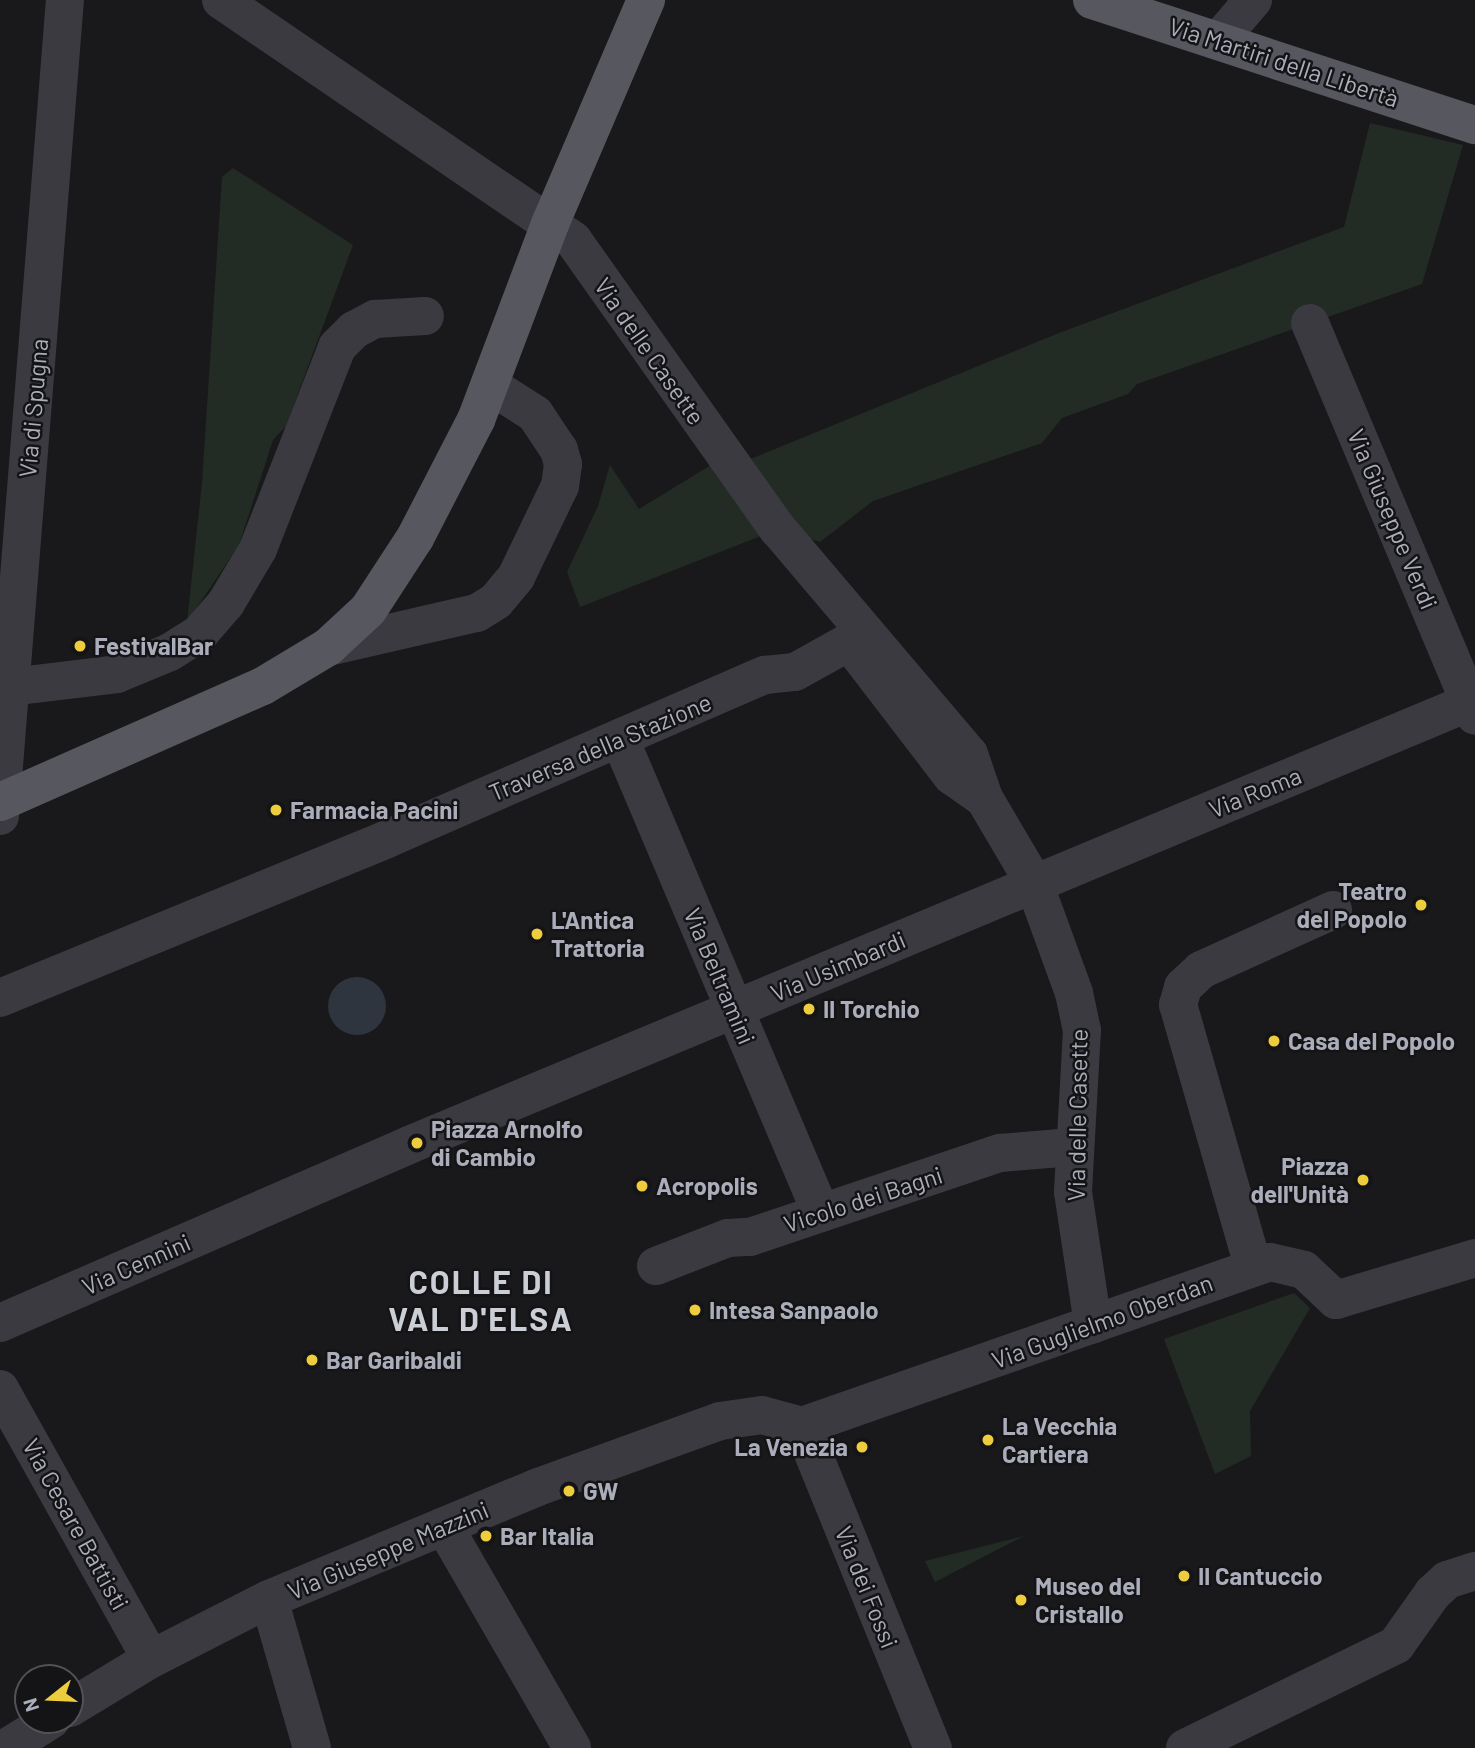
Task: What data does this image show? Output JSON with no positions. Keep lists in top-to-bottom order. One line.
{"streets":{"main road":["Via Martiri della Libertà"],"street":["Via delle Casette","Via di Spugna","Via Giuseppe Verdi","Traversa della Stazione","Via Roma","Via Usimbardi","Via Beltramini","Vicolo dei Bagni","Via Cennini","Via Guglielmo Oberdan","Via Cesare Battisti","Via Giuseppe Mazzini","Via dei Fossi"]},"crossings":[["Via delle Casette","Traversa della Stazione"],["Via delle Casette","Via Roma"],["Via delle Casette","Via Usimbardi"],["Via delle Casette","Vicolo dei Bagni"],["Via delle Casette","Via Guglielmo Oberdan"],["Via Giuseppe Verdi","Via Roma"],["Traversa della Stazione","Via Beltramini"],["Via Roma","Via Usimbardi"],["Via Usimbardi","Via Beltramini"],["Via Usimbardi","Via Cennini"],["Via Beltramini","Vicolo dei Bagni"],["Via Guglielmo Oberdan","Via Giuseppe Mazzini"],["Via Guglielmo Oberdan","Via dei Fossi"],["Via Cesare Battisti","Via Giuseppe Mazzini"],["Via Giuseppe Mazzini","Via dei Fossi"]],"districts":["COLLE DI VAL D'ELSA"],"places":["FestivalBar","Farmacia Pacini","Teatro del Popolo","L'Antica Trattoria","Il Torchio","Casa del Popolo","Piazza Arnolfo di Cambio","Piazza dell'Unità","Acropolis","Intesa Sanpaolo","Bar Garibaldi","La Vecchia Cartiera","La Venezia","GW","Bar Italia","Il Cantuccio","Museo del Cristallo"],"north":"left"}
